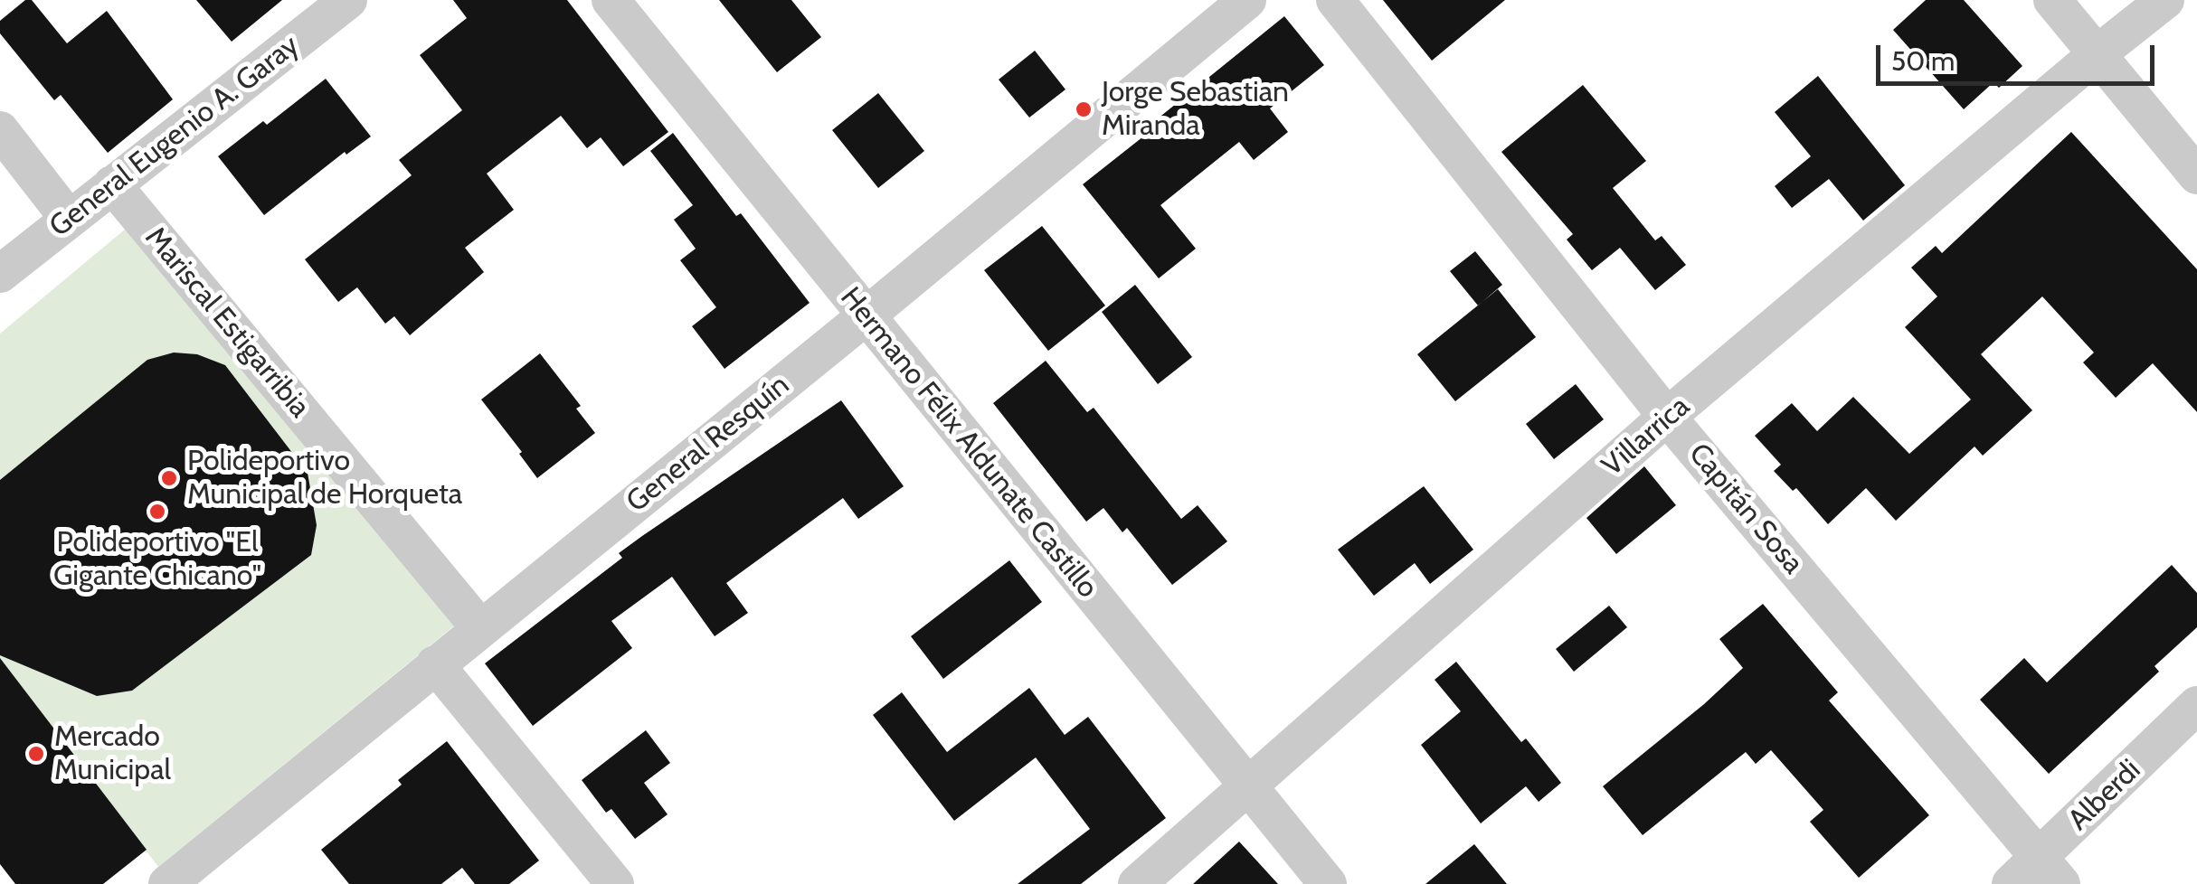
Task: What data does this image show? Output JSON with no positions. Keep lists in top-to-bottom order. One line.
{"streets":{"street":["General Eugenio A. Garay","Mariscal Estigarribia","Villarrica","Hermano Félix Aldunate Castillo","General Resquín","Capitán Sosa","Alberdi"]},"crossings":[["General Eugenio A. Garay","Mariscal Estigarribia"],["Mariscal Estigarribia","General Resquín"],["Villarrica","Hermano Félix Aldunate Castillo"],["Villarrica","Capitán Sosa"],["Hermano Félix Aldunate Castillo","General Resquín"],["Capitán Sosa","Alberdi"]],"places":["Jorge Sebastian Miranda","Polideportivo Municipal de Horqueta","Polideportivo \"El Gigante Chicano\"","Mercado Municipal"],"scale_bar":"50 m"}
